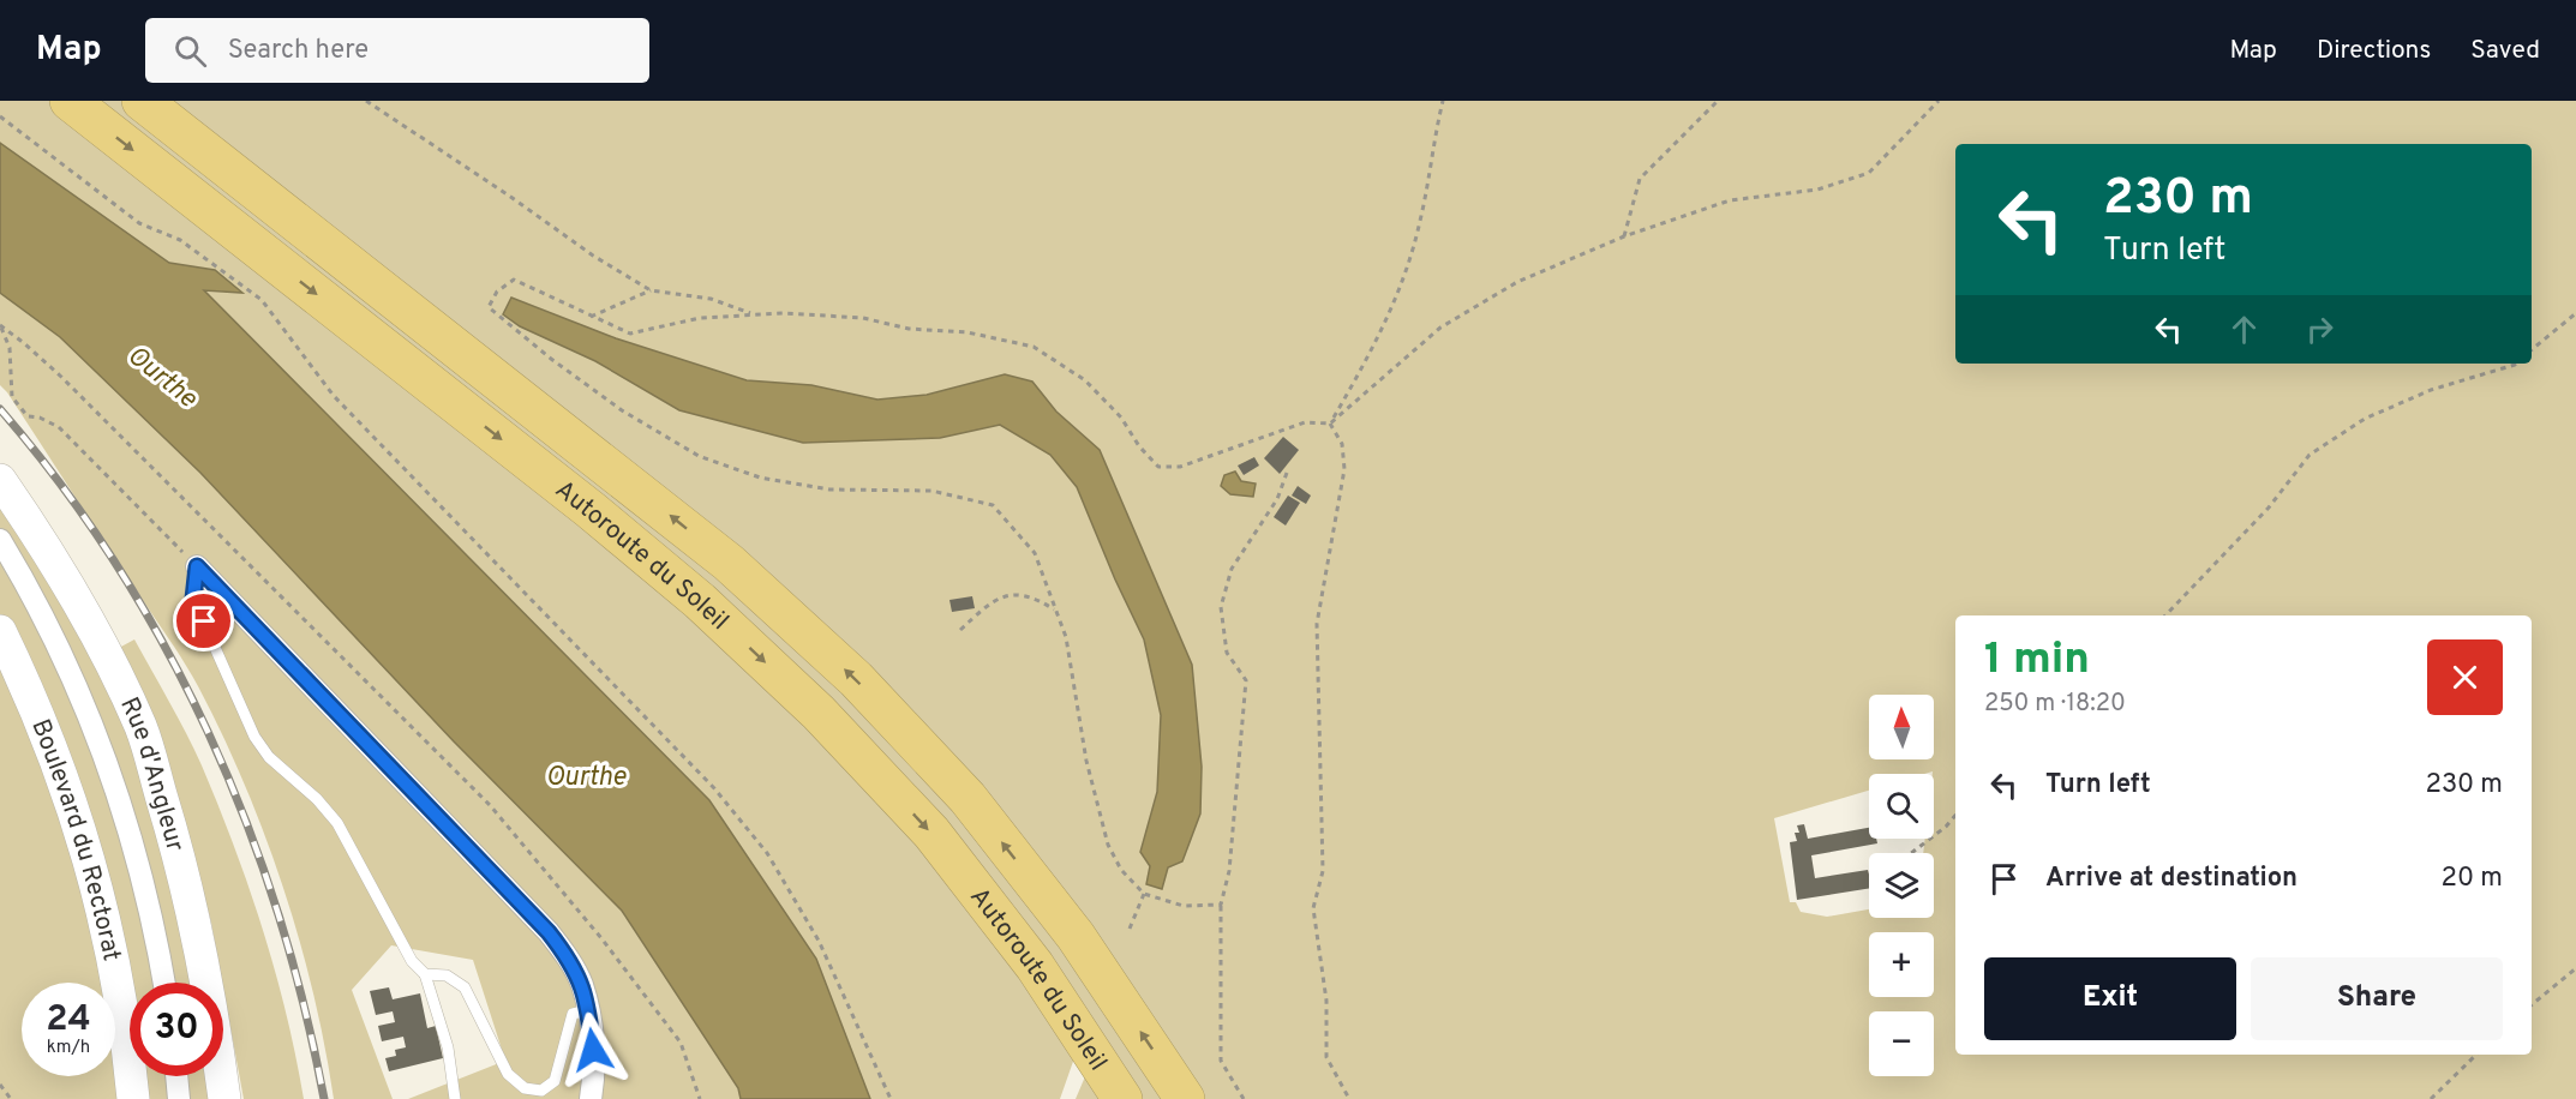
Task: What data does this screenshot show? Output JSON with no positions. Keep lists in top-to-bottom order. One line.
{"streets":{"highway":["Autoroute du Soleil"],"main road":["Rue d'Angleur","Boulevard du Rectorat"]},"water":["Ourthe"],"north":"top","page":{"header":"Map","search":"Search here","nav":["Map","Directions","Saved"],"turn":["230 m","Turn left"],"heading":["1 min","250 m · 18:20"],"map_buttons":["+","−"],"list":[{"name":"Turn left","value":"230 m"},{"name":"Arrive at destination","value":"20 m"}],"buttons":["Exit","Share"],"speed":"24 km/h","limit":"30"}}
